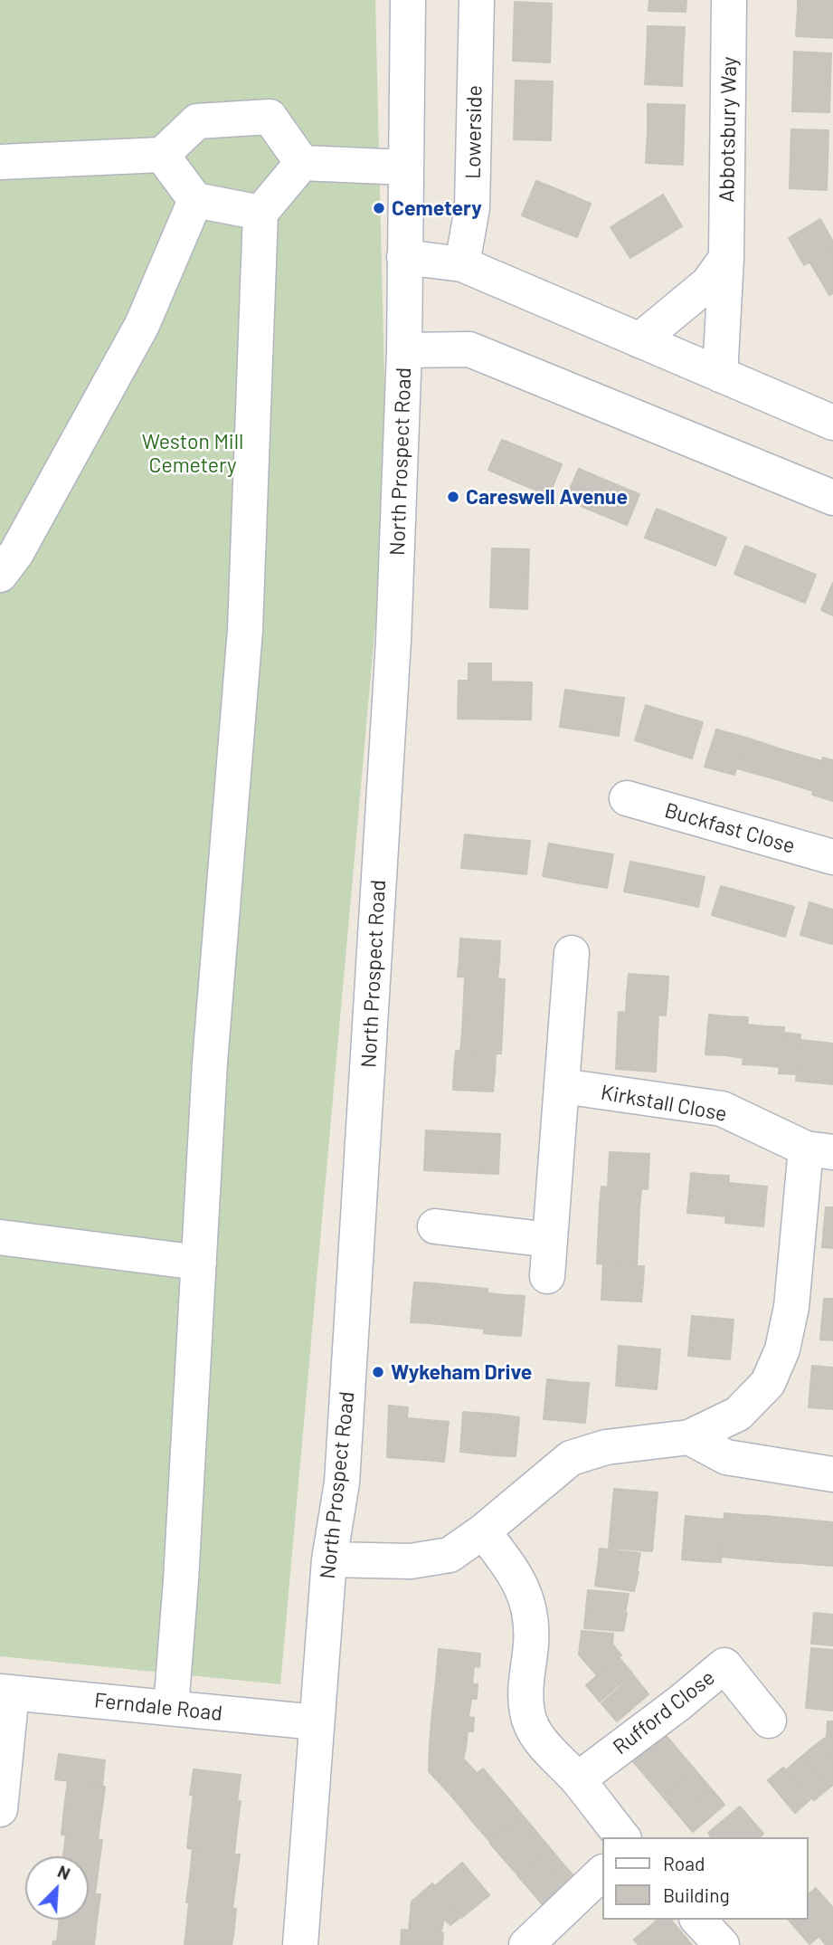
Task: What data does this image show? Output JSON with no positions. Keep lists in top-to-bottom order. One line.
{"streets":{"street":["Abbotsbury Way","Lowerside","North Prospect Road","Buckfast Close","Kirkstall Close","Ferndale Road","Rufford Close"]},"crossings":[["North Prospect Road","Ferndale Road"]],"parks":["Weston Mill Cemetery"],"places":["Cemetery","Careswell Avenue","Wykeham Drive"],"legend":["Road","Building"],"north":"top right"}
